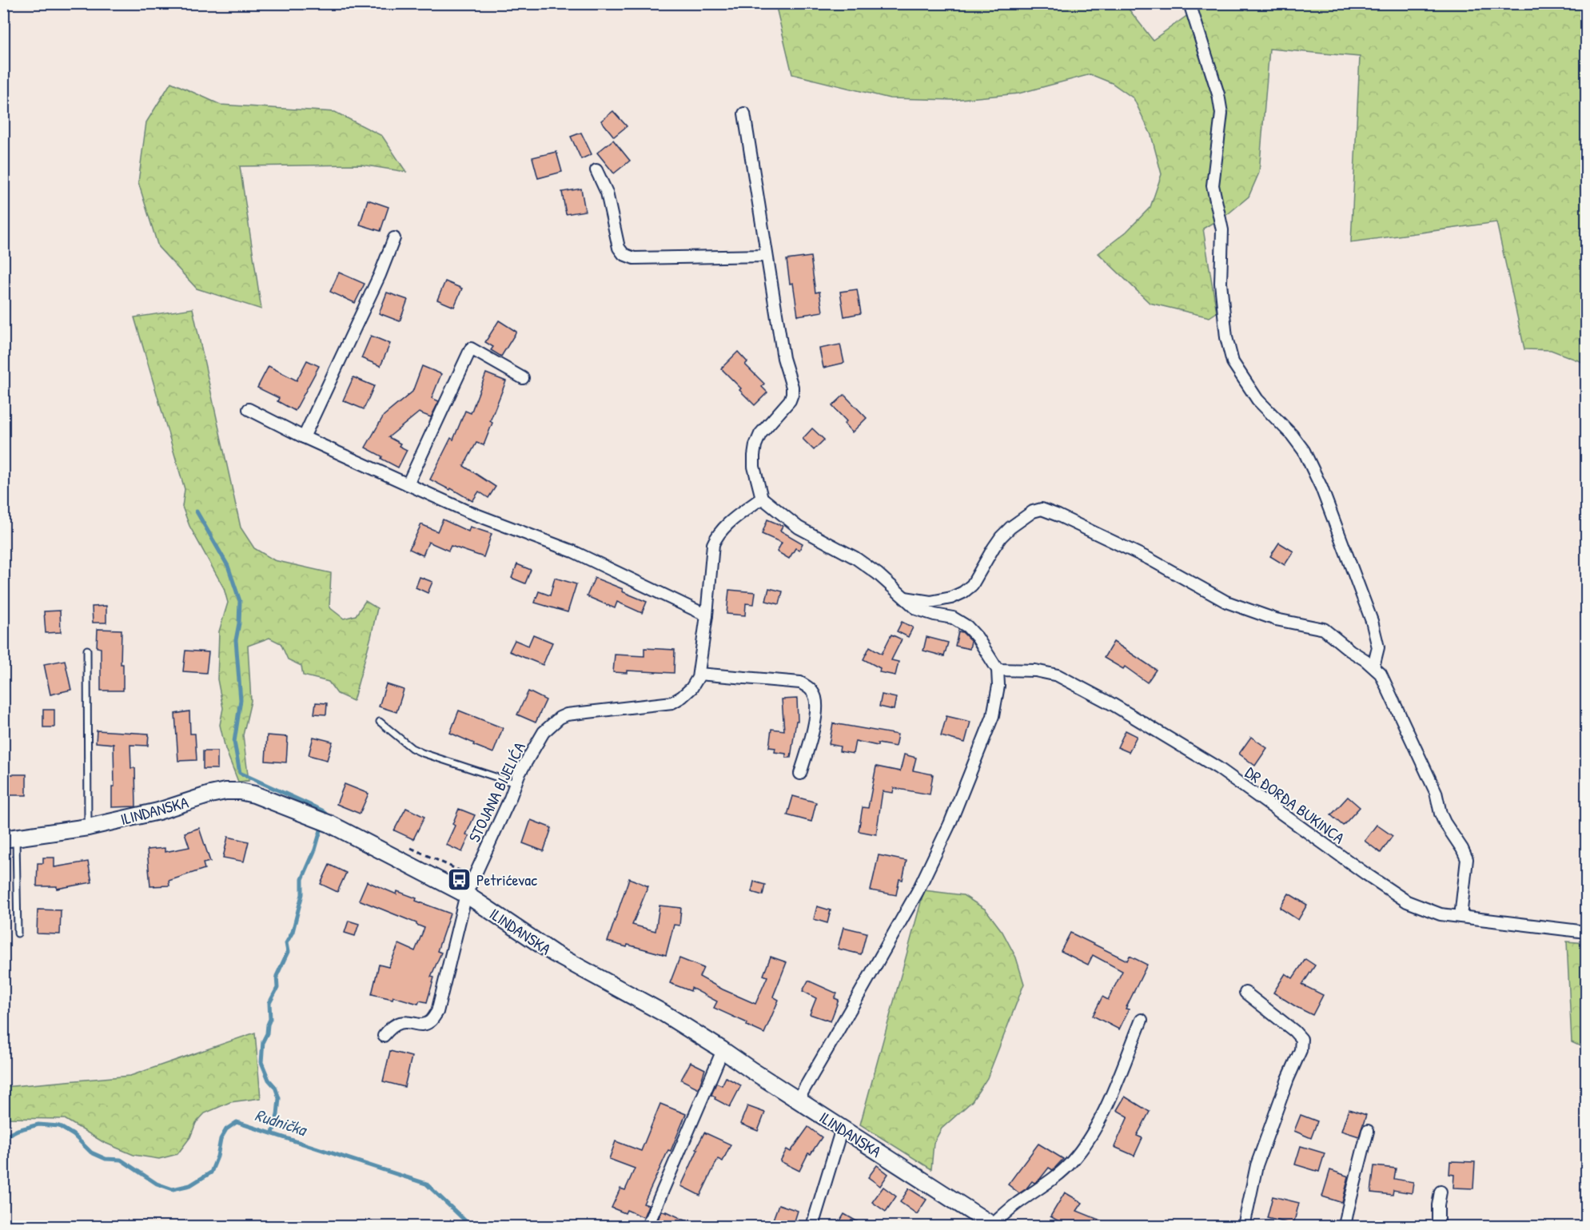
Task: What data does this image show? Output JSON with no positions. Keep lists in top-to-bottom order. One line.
{"streets":{"street":["STOJANA BIJELIĆA","DR ĐORĐA BUKINCA","ILINDANSKA"]},"crossings":[["STOJANA BIJELIĆA","ILINDANSKA"]],"water":["Rudnička"],"places":{"bus stop":["Petrićevac"]}}
